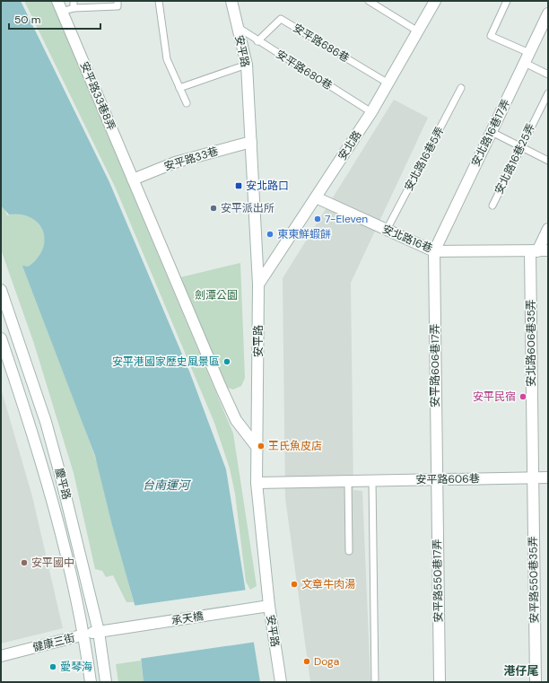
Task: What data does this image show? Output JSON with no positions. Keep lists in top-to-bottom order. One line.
{"streets":{"street":["安平路","安平路33巷8弄","安北路16巷17弄","安北路","安平路33巷","安北路16巷","安北路606巷35弄","安平路606巷17弄","安平路606巷","慶平路","安平路550巷35弄","安平路550巷17弄","承天橋","健康三街"],"lane":["安平路686巷","安平路680巷","安北路16巷5弄","安北路16巷25弄"]},"crossings":[["安平路686巷","安平路680巷"],["安平路686巷","安北路"],["安平路","安平路680巷"],["安平路","安平路33巷8弄"],["安平路","安北路"],["安平路","安平路33巷"],["安平路","安平路606巷"],["安平路","承天橋"],["安平路680巷","安北路"],["安平路33巷8弄","安平路33巷"],["安北路16巷17弄","安北路16巷"],["安北路16巷17弄","安平路606巷17弄"],["安北路","安北路16巷"],["安北路16巷5弄","安北路16巷"],["安北路16巷","安北路606巷35弄"],["安北路16巷","安平路606巷17弄"],["安北路606巷35弄","安平路606巷"],["安北路606巷35弄","安平路550巷35弄"],["安平路606巷17弄","安平路606巷"],["安平路606巷17弄","安平路550巷17弄"],["安平路606巷","安平路550巷35弄"],["安平路606巷","安平路550巷17弄"],["慶平路","承天橋"],["慶平路","健康三街"],["承天橋","健康三街"]],"districts":["港仔尾"],"water":["台南運河"],"parks":["劍潭公園"],"places":{"transit":["安北路口"],"other":["安平派出所","7-Eleven","東東鮮蝦餅","安平港國家歷史風景區","安平民宿","王氏魚皮店","安平國中","文章牛肉湯","Doga","愛琴海"]},"scale_bar":"50 m"}
